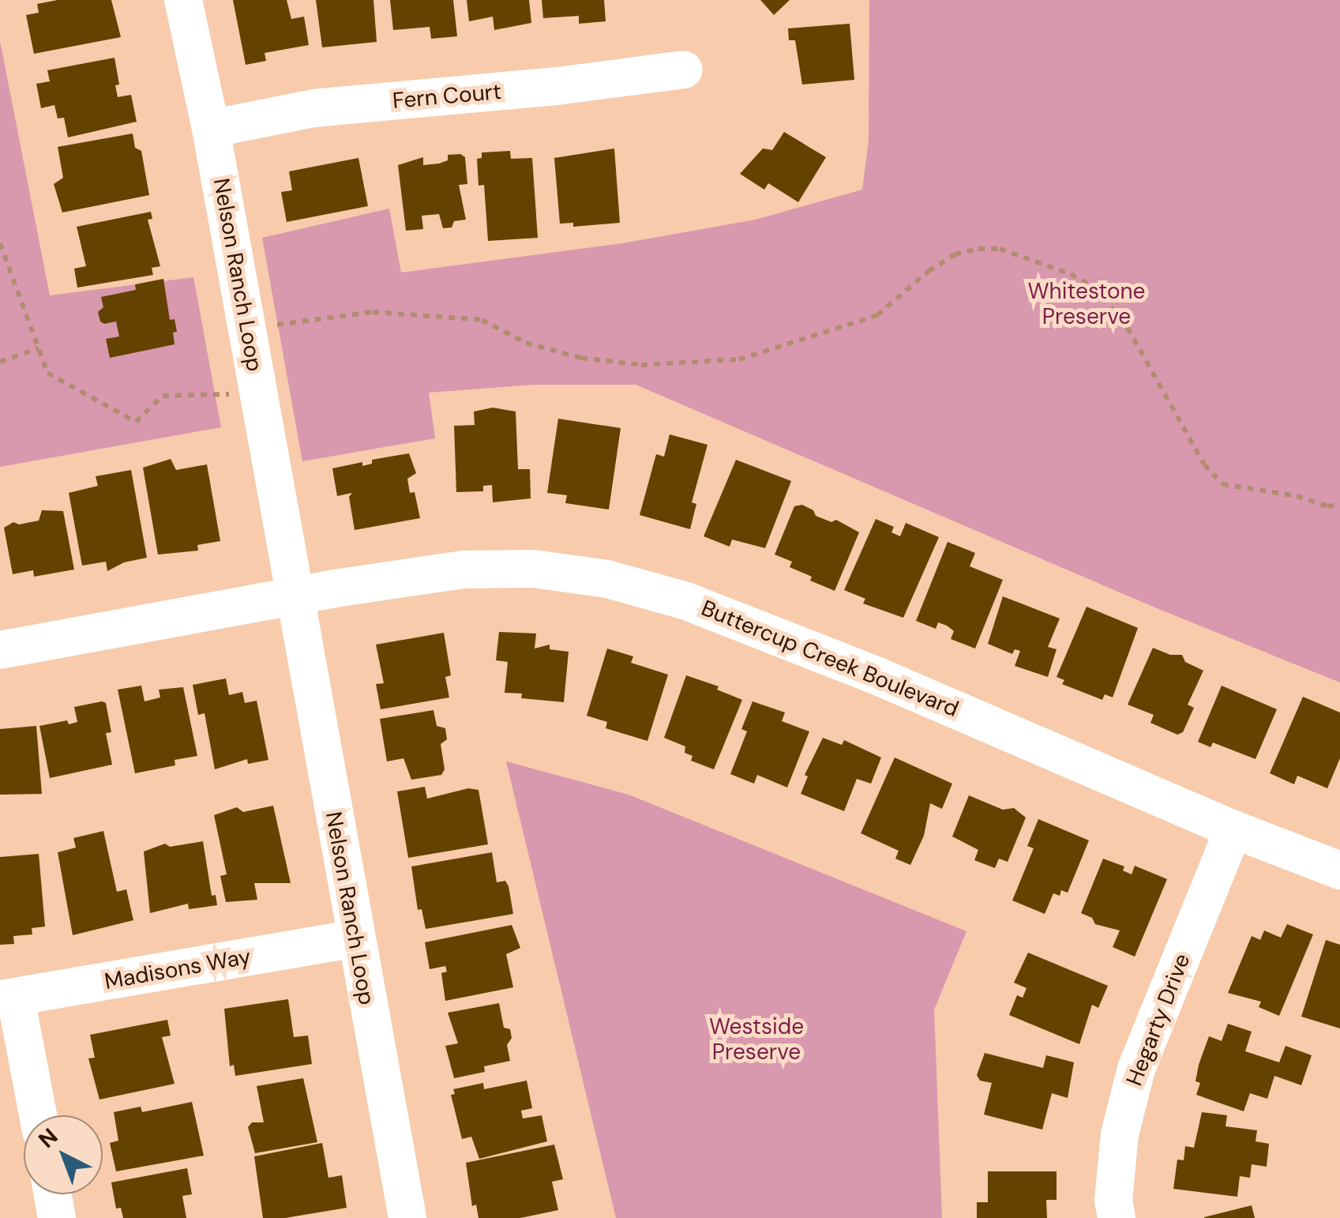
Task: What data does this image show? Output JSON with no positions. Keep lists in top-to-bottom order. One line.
{"streets":{"street":["Fern Court","Nelson Ranch Loop","Buttercup Creek Boulevard","Madisons Way","Hegarty Drive"]},"crossings":[["Fern Court","Nelson Ranch Loop"],["Nelson Ranch Loop","Buttercup Creek Boulevard"],["Nelson Ranch Loop","Madisons Way"],["Buttercup Creek Boulevard","Hegarty Drive"]],"parks":["Whitestone Preserve","Westside Preserve"],"north":"top left"}
